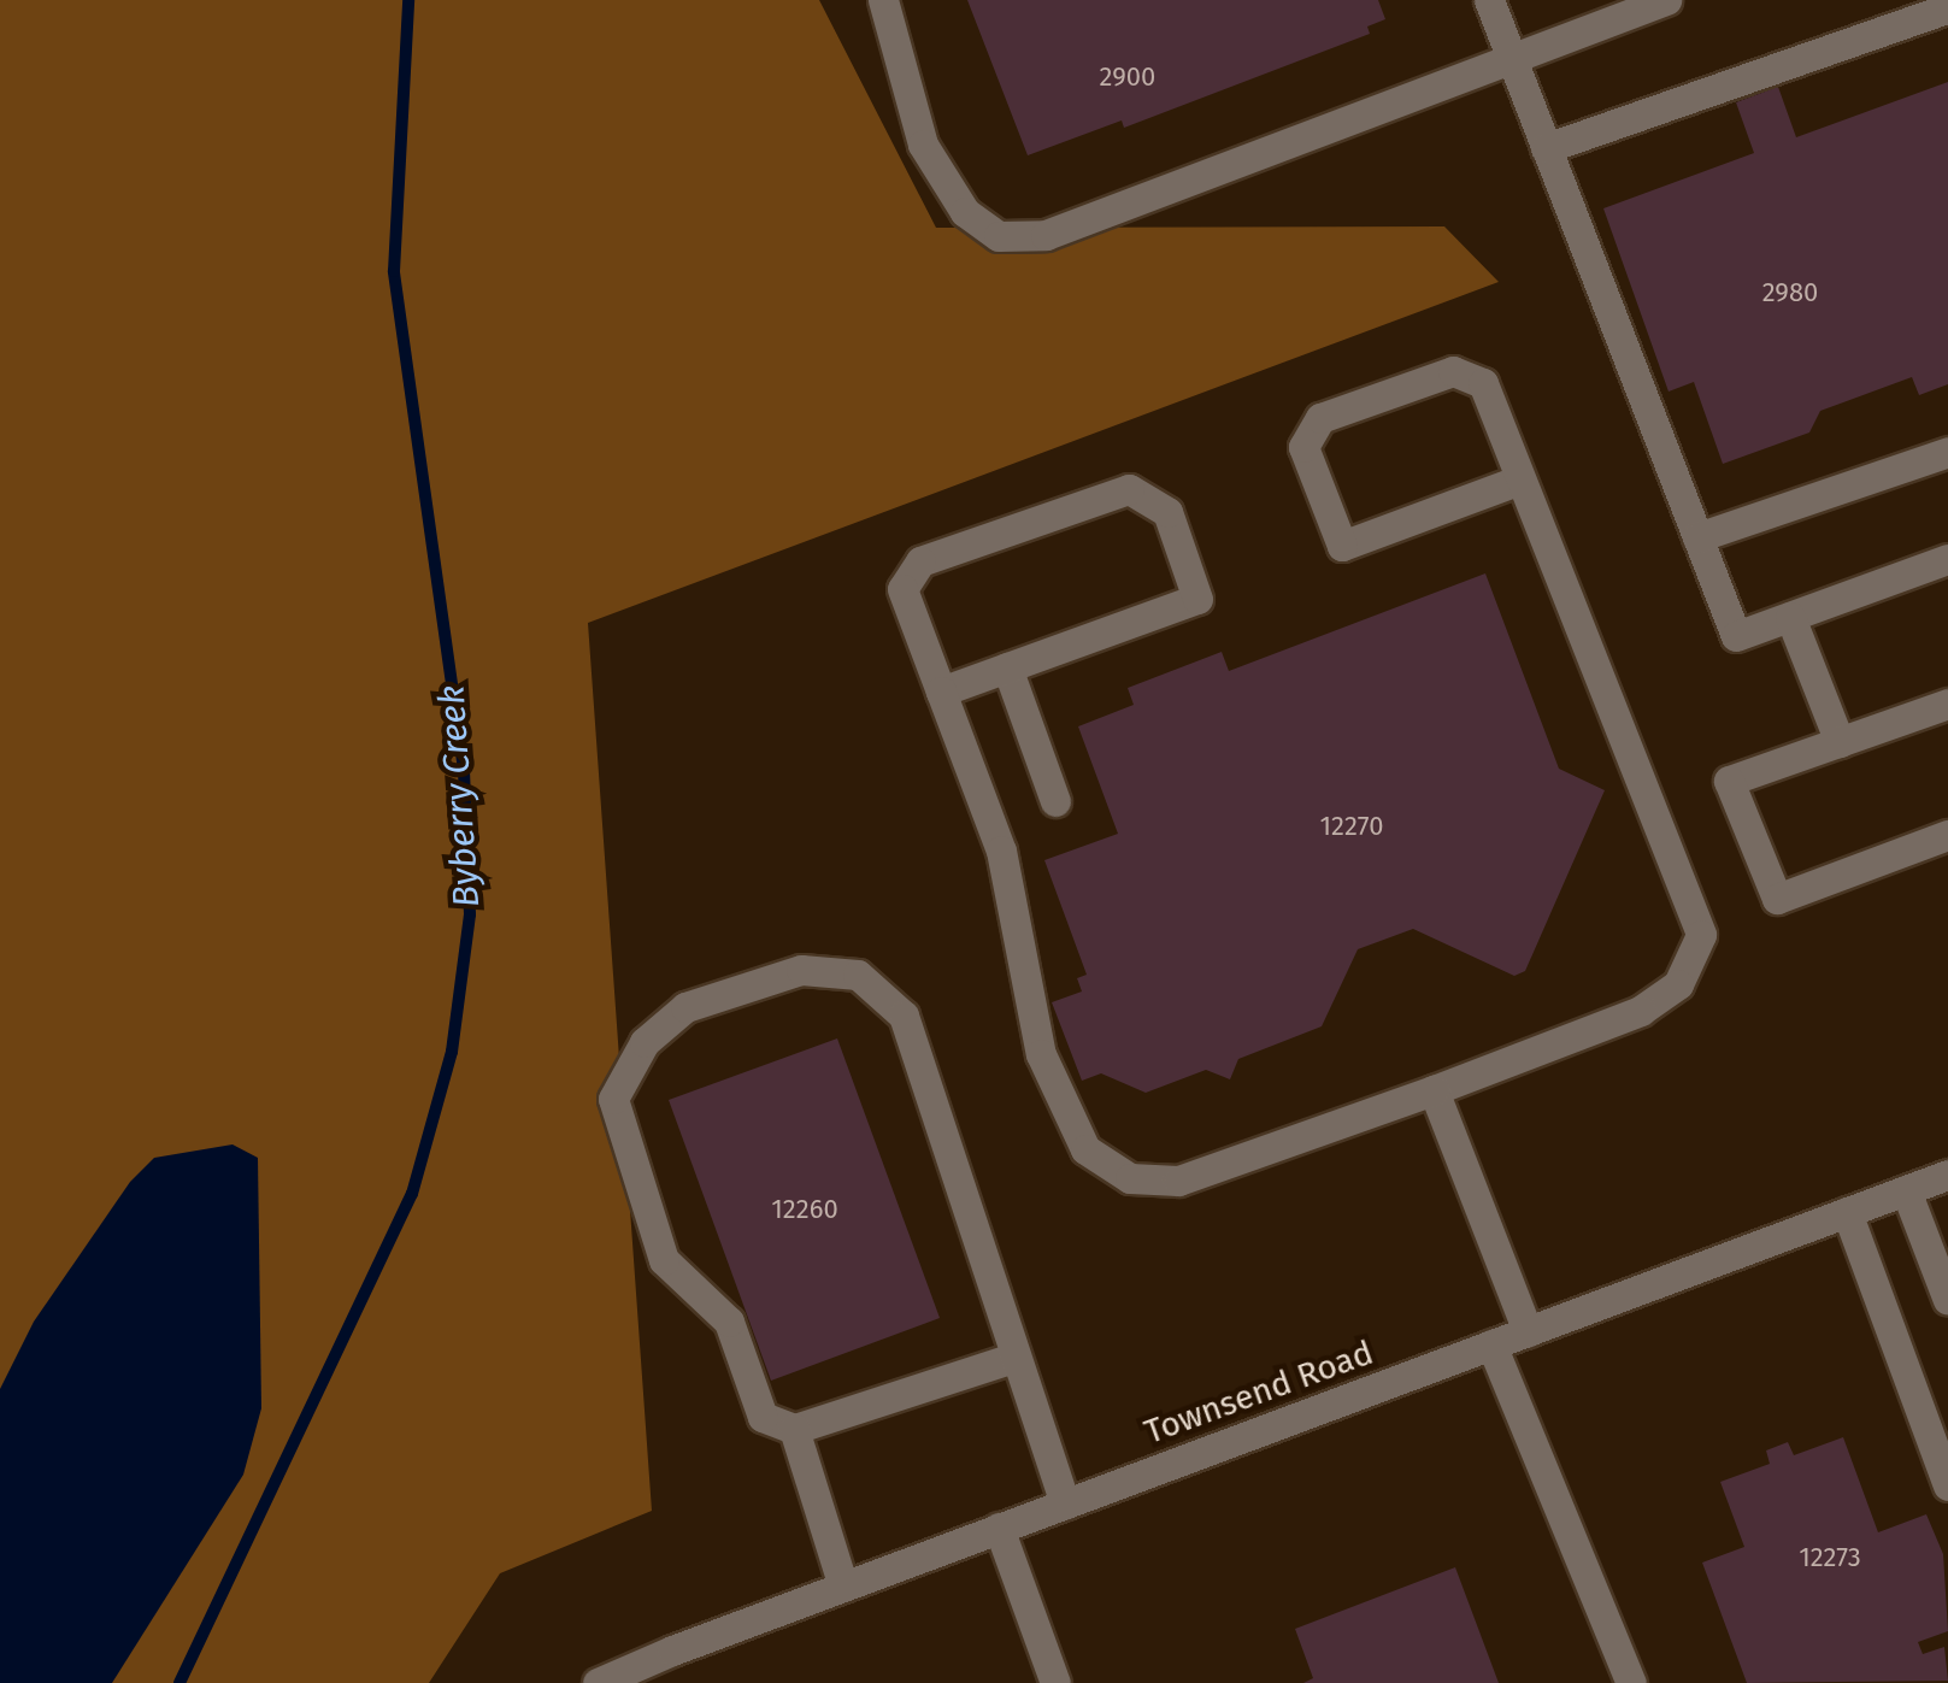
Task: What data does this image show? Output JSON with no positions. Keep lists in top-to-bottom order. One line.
{"streets":{"street":["Townsend Road"]},"water":["Byberry Creek"],"house_numbers":["2900","2980","12270","12260","12273"]}
